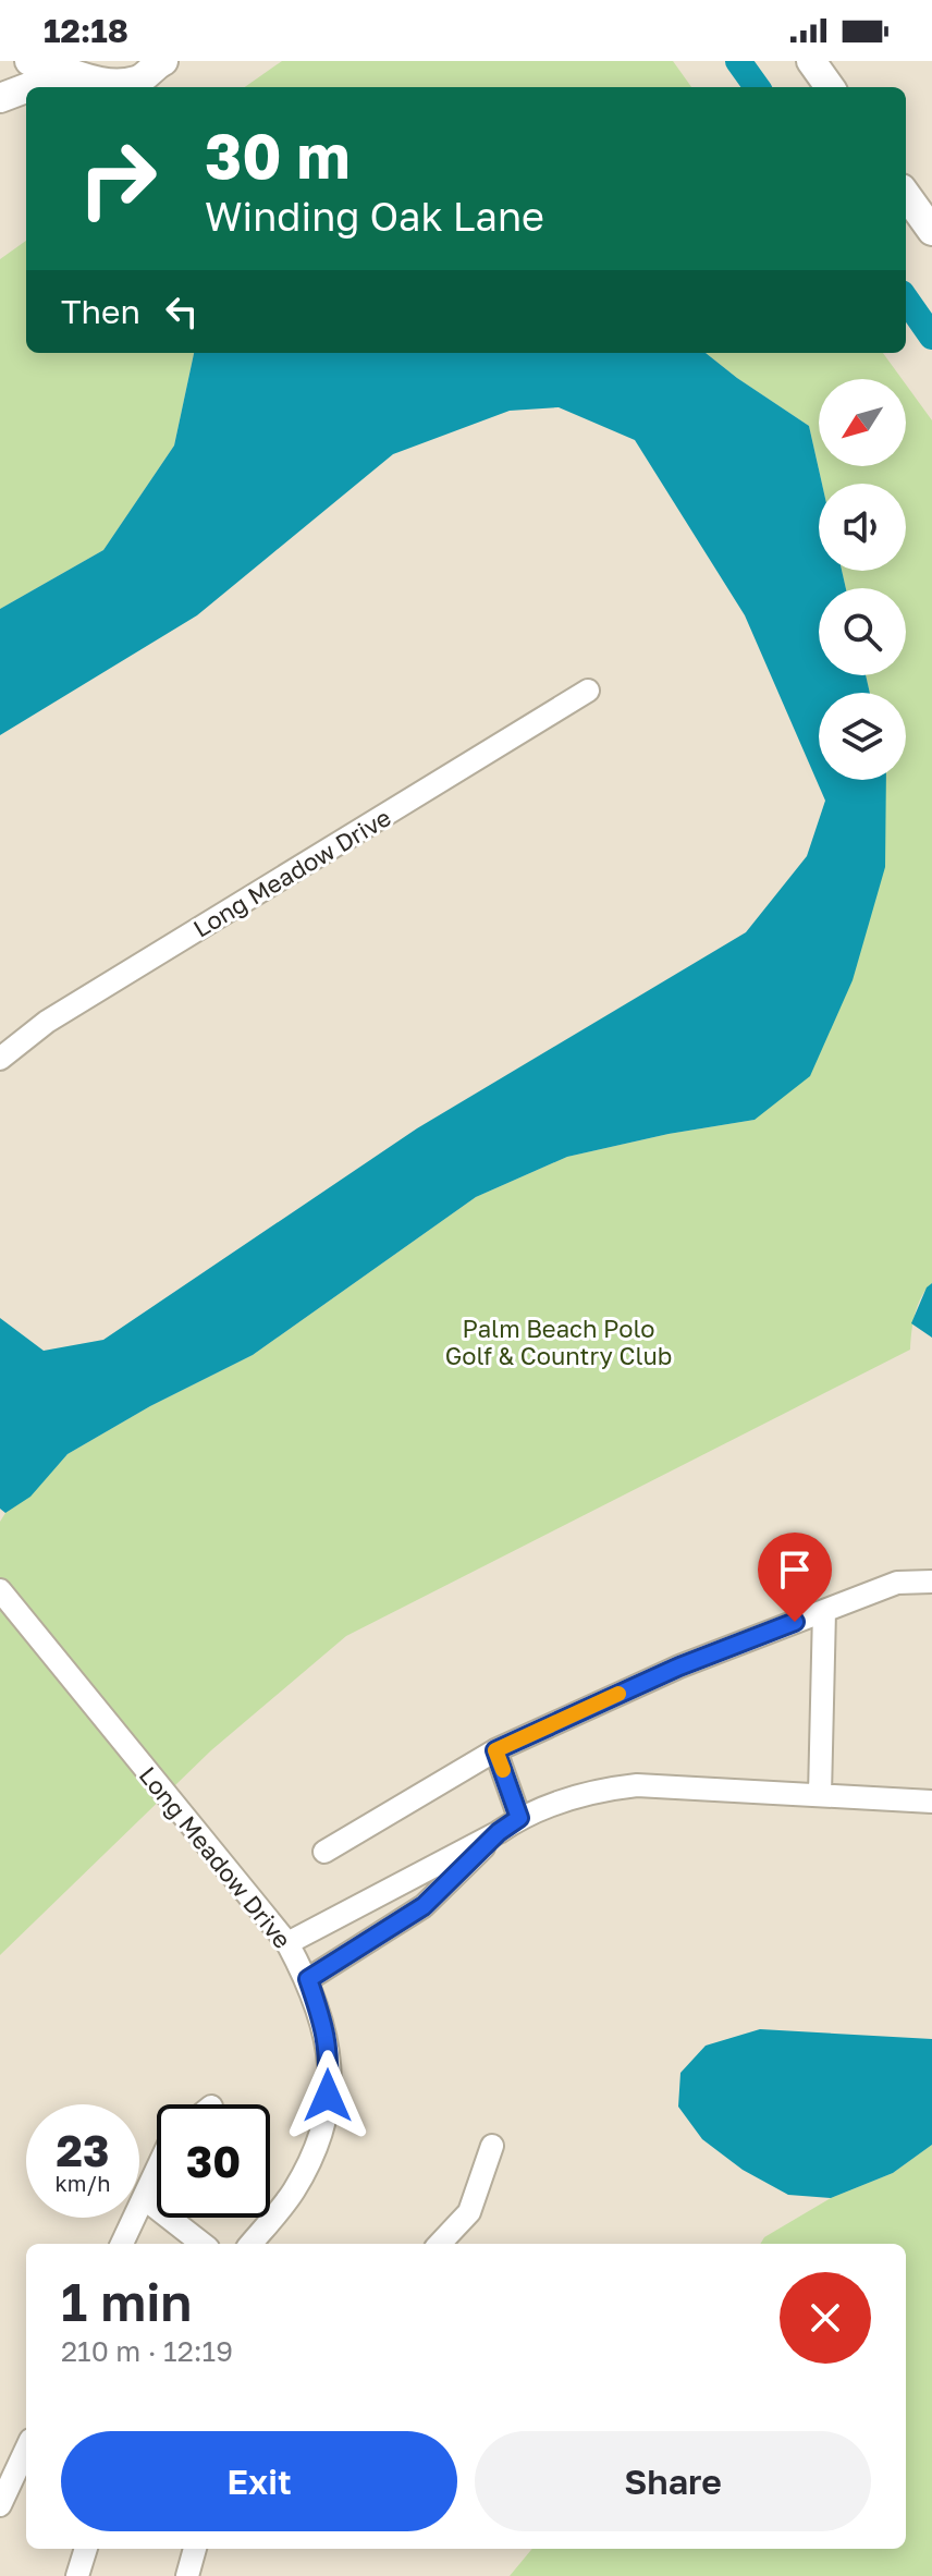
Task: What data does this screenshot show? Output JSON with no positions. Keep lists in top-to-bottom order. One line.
{"streets":{"street":["Long Meadow Drive"]},"parks":["Palm Beach Polo Golf & Country Club"],"north":"bottom left","page":{"status":"12:18","turn":["30 m","Winding Oak Lane"],"then":"Then","speed":"23 km/h","limit":"30","heading":["1 min","210 m · 12:19"],"buttons":["Exit","Share"]}}
